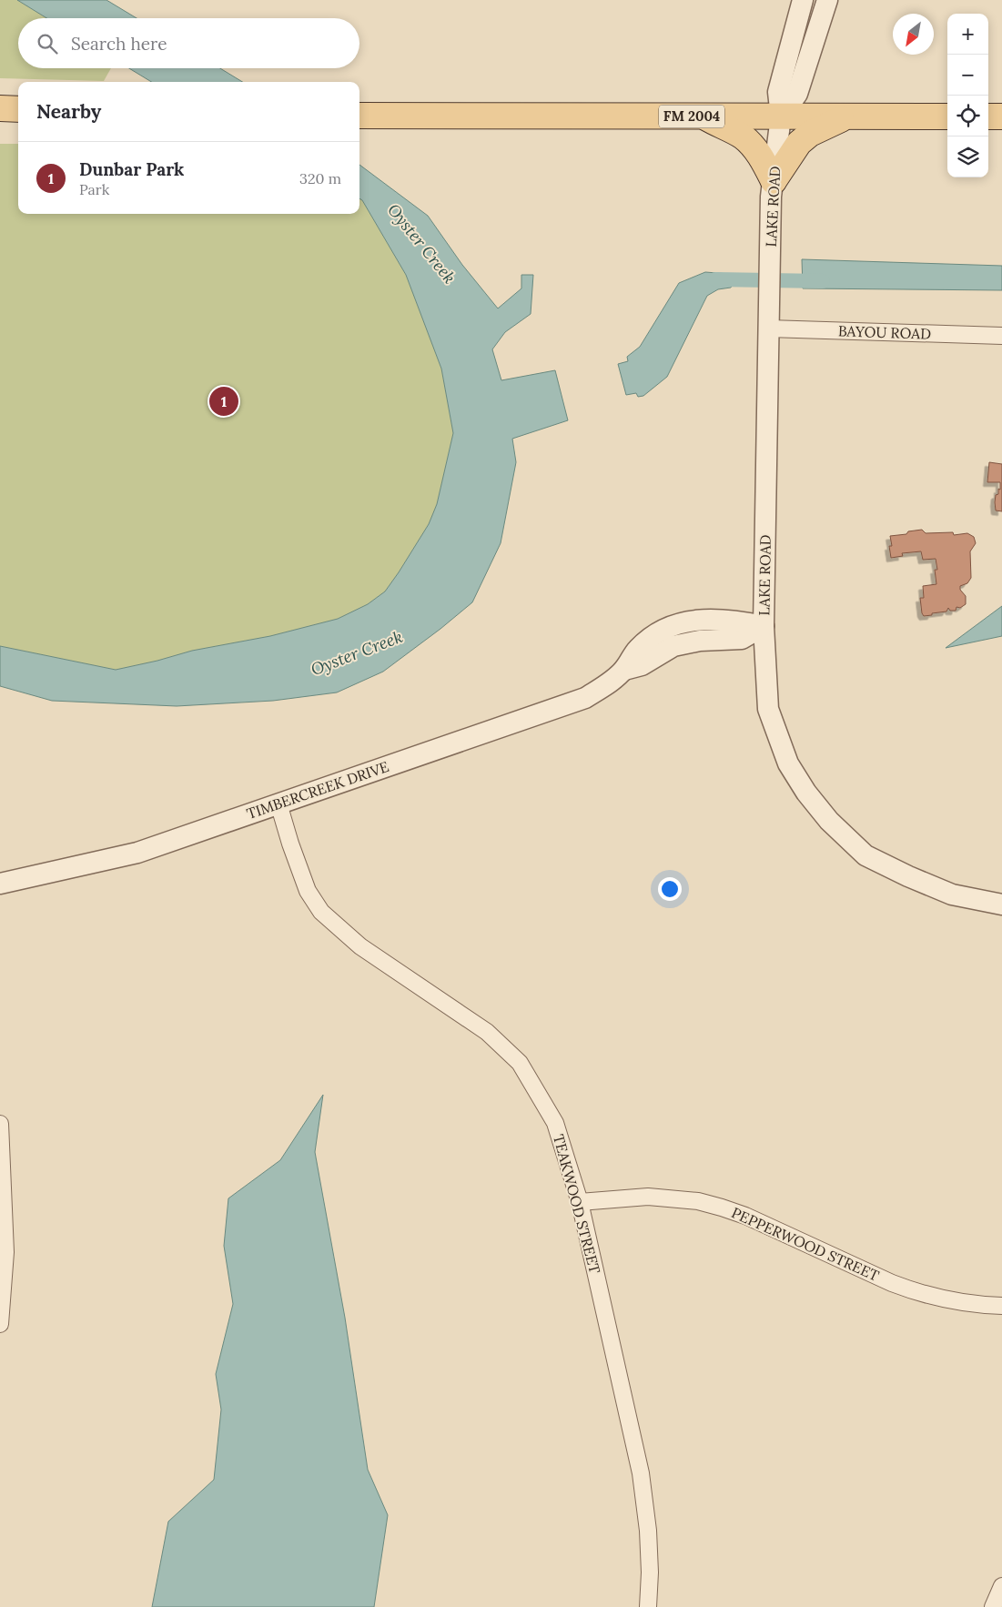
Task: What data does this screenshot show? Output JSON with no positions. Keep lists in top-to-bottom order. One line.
{"streets":{"main road":["FM 2004"],"street":["LAKE ROAD","BAYOU ROAD","TIMBERCREEK DRIVE","TEAKWOOD STREET","PEPPERWOOD STREET"]},"crossings":[["FM 2004","LAKE ROAD"],["LAKE ROAD","BAYOU ROAD"],["LAKE ROAD","TIMBERCREEK DRIVE"],["TIMBERCREEK DRIVE","TEAKWOOD STREET"],["TEAKWOOD STREET","PEPPERWOOD STREET"]],"water":["Oyster Creek"],"north":"bottom left","page":{"map_buttons":["+","−"],"search":"Search here","heading":"Nearby","list":[{"mark":"1","name":"Dunbar Park","note":"Park","value":"320 m"}],"pins":"1"}}
